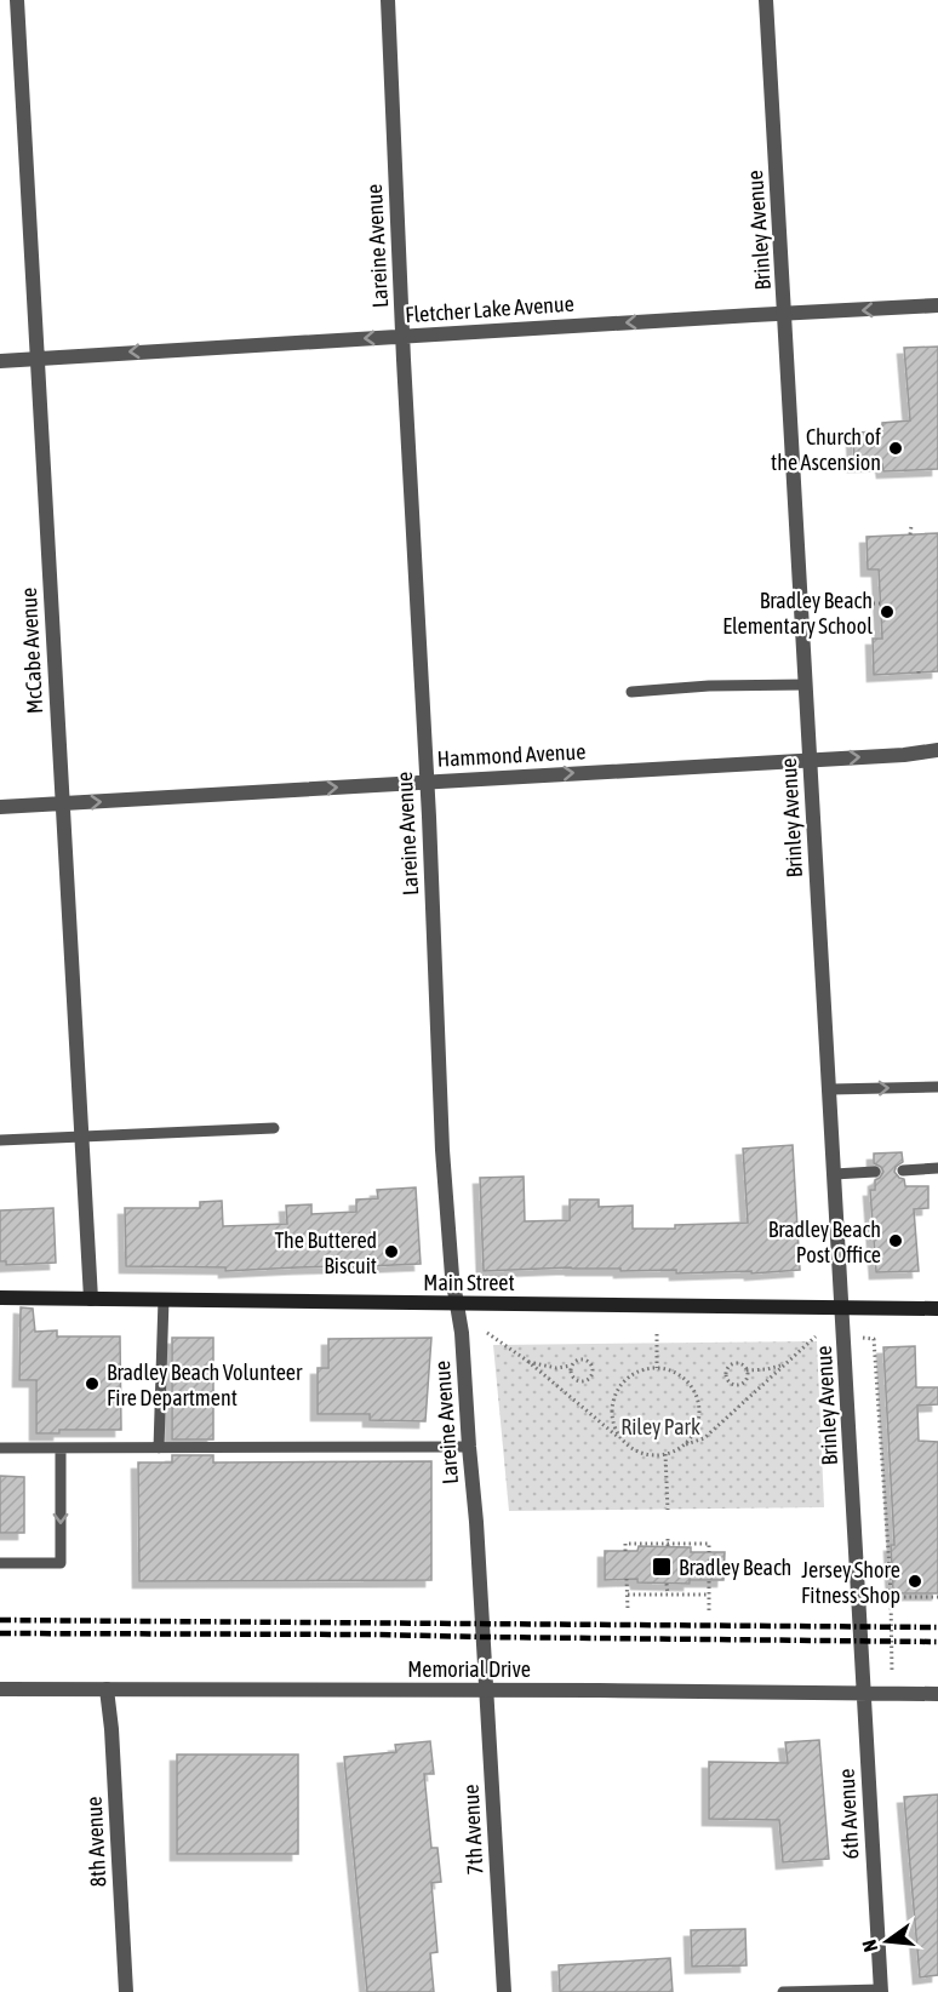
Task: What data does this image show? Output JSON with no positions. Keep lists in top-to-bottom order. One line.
{"streets":{"main road":["Main Street"],"street":["Brinley Avenue","Lareine Avenue","Fletcher Lake Avenue","McCabe Avenue","Hammond Avenue","Memorial Drive","6th Avenue","7th Avenue","8th Avenue"]},"crossings":[["Brinley Avenue","Fletcher Lake Avenue"],["Brinley Avenue","Hammond Avenue"],["Brinley Avenue","Main Street"],["Brinley Avenue","6th Avenue"],["Lareine Avenue","Fletcher Lake Avenue"],["Lareine Avenue","Hammond Avenue"],["Lareine Avenue","Main Street"],["Lareine Avenue","7th Avenue"],["Fletcher Lake Avenue","McCabe Avenue"],["McCabe Avenue","Hammond Avenue"],["McCabe Avenue","Main Street"],["Memorial Drive","6th Avenue"],["Memorial Drive","7th Avenue"],["Memorial Drive","8th Avenue"]],"one_way":["Fletcher Lake Avenue","Hammond Avenue"],"parks":["Riley Park"],"places":{"other":["Church of the Ascension","Bradley Beach Elementary School","Bradley Beach Post Office","The Buttered Biscuit","Bradley Beach Volunteer Fire Department","Jersey Shore Fitness Shop"],"transit":["Bradley Beach"]},"north":"left"}
